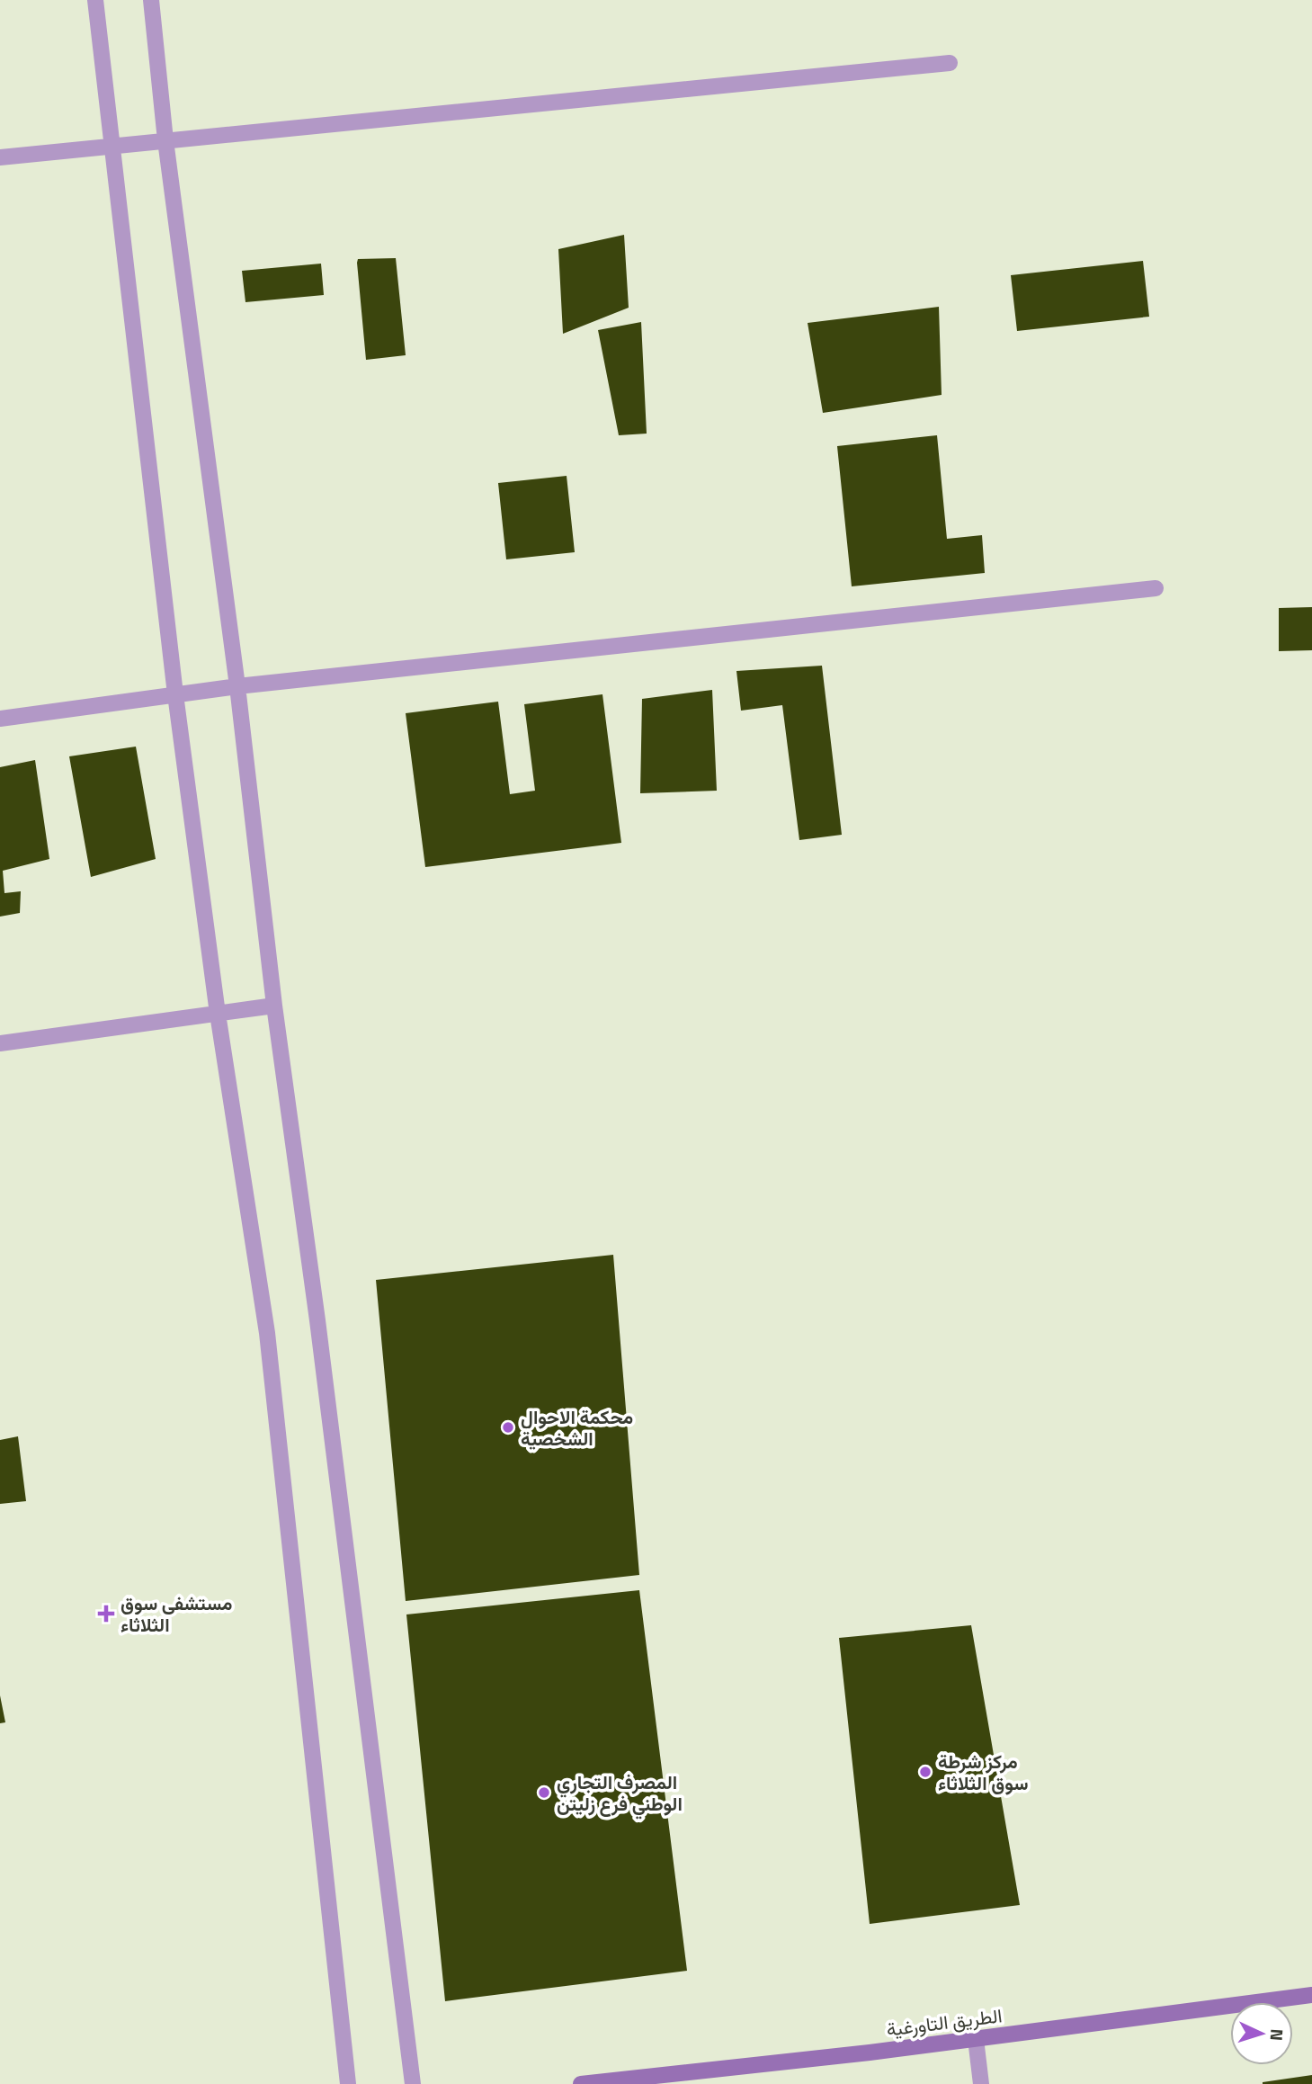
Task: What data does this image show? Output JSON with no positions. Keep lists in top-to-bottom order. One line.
{"streets":{"street":["الطريق التاورغية"]},"places":{"other":["محكمة الاحوال الشخصية","مركز شرطة سوق الثلاثاء","المصرف التجاري الوطني فرع زليتن"],"health":["مستشفى سوق الثلاثاء"]},"north":"right"}
